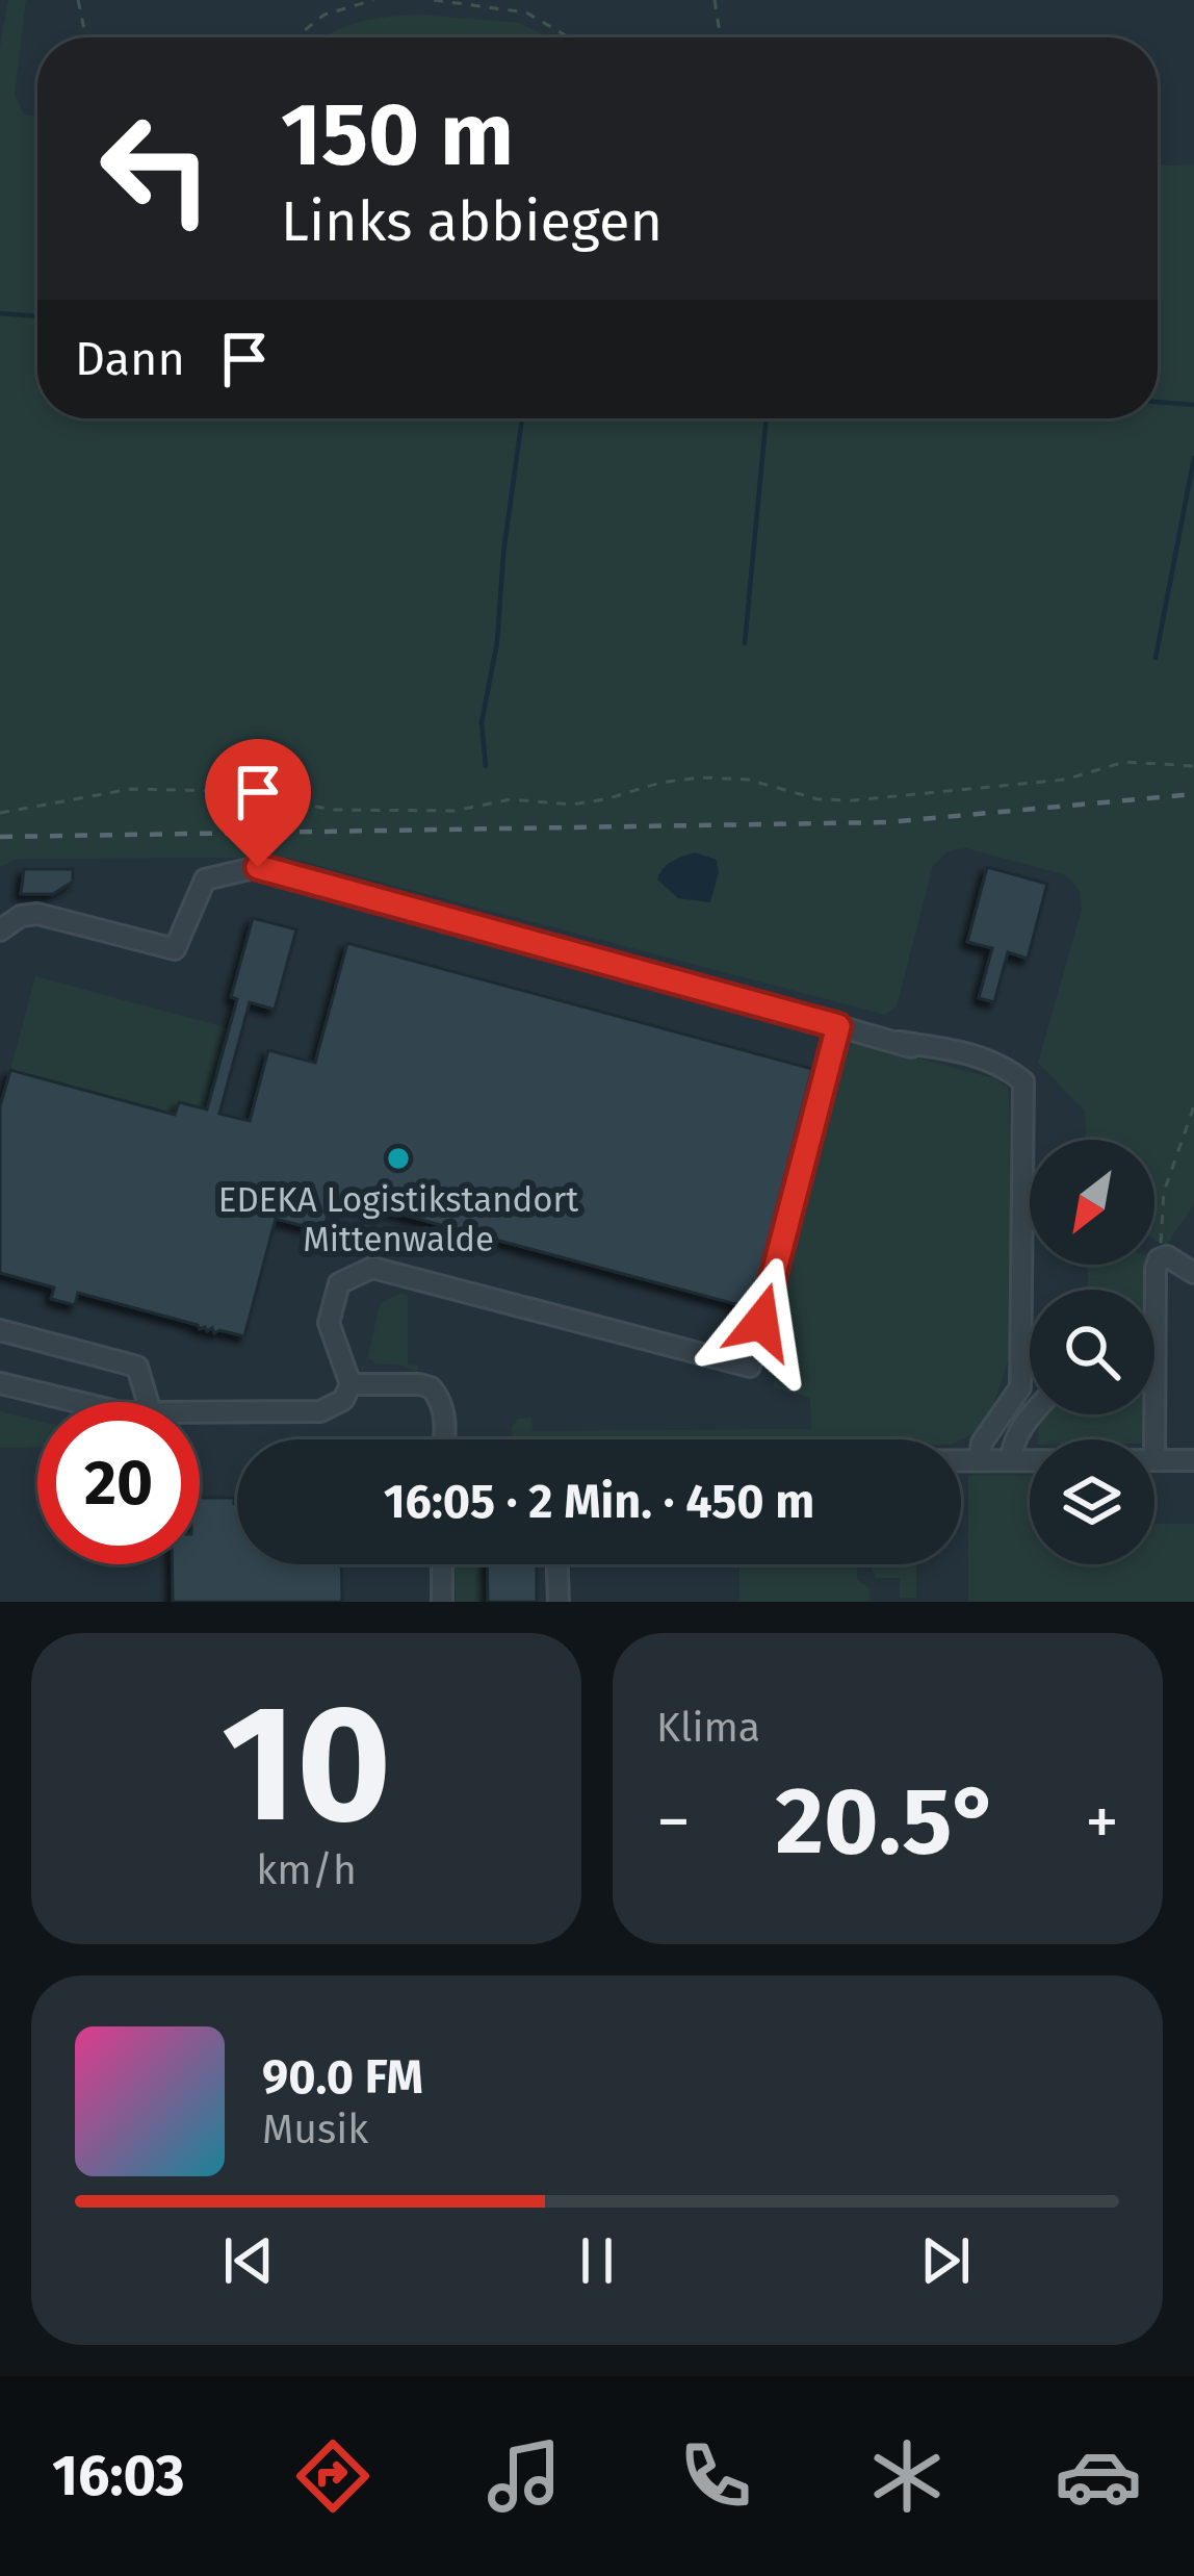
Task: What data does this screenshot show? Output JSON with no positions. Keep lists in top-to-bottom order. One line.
{"places":["EDEKA Logistikstandort Mittenwalde"],"north":"bottom left","page":{"turn":["150 m","Links abbiegen"],"then":"Dann","limit":"20","trip":"16:05 · 2 Min. · 450 m","tile":[["10","km/h"],"Klima"],"heat":["−","20.5°","+"],"song":["90.0 FM","Musik"],"tabs":"16:03"}}
